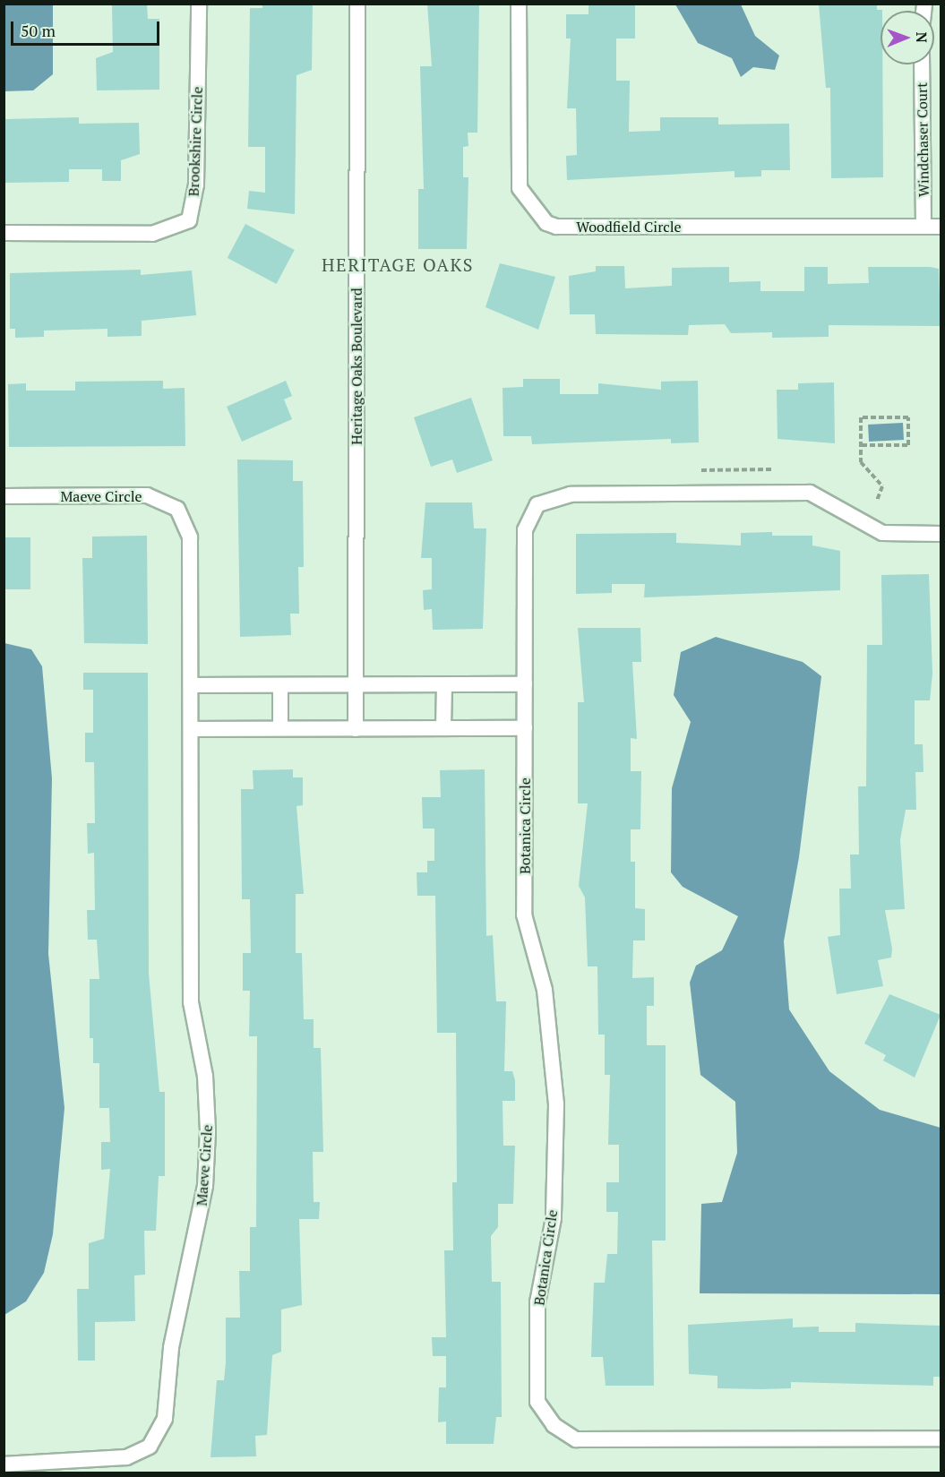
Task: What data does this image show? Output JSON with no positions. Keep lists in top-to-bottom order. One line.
{"streets":{"street":["Windchaser Court","Brookshire Circle","Woodfield Circle","Heritage Oaks Boulevard","Maeve Circle","Botanica Circle"]},"crossings":[["Windchaser Court","Woodfield Circle"]],"districts":["HERITAGE OAKS"],"scale_bar":"50 m","north":"right"}
